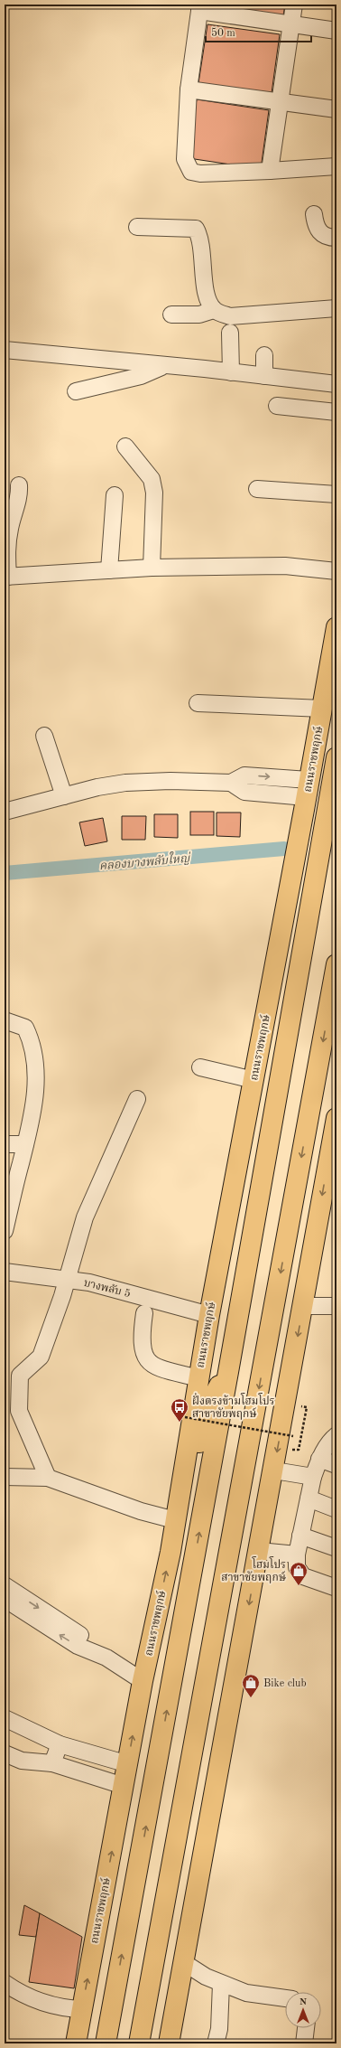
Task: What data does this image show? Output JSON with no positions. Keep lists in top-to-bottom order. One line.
{"streets":{"main road":["ถนนราชพฤกษ์"],"street":["บางพลับ 5"]},"crossings":[["ถนนราชพฤกษ์","บางพลับ 5"]],"water":["คลองบางพลับใหญ่"],"places":{"bus stop":["ฝั่งตรงข้ามโฮมโปร สาขาชัยพฤกษ์"],"shop":["โฮมโปร สาขาชัยพฤกษ์","Bike club"]},"scale_bar":"50 m","north":"top"}
